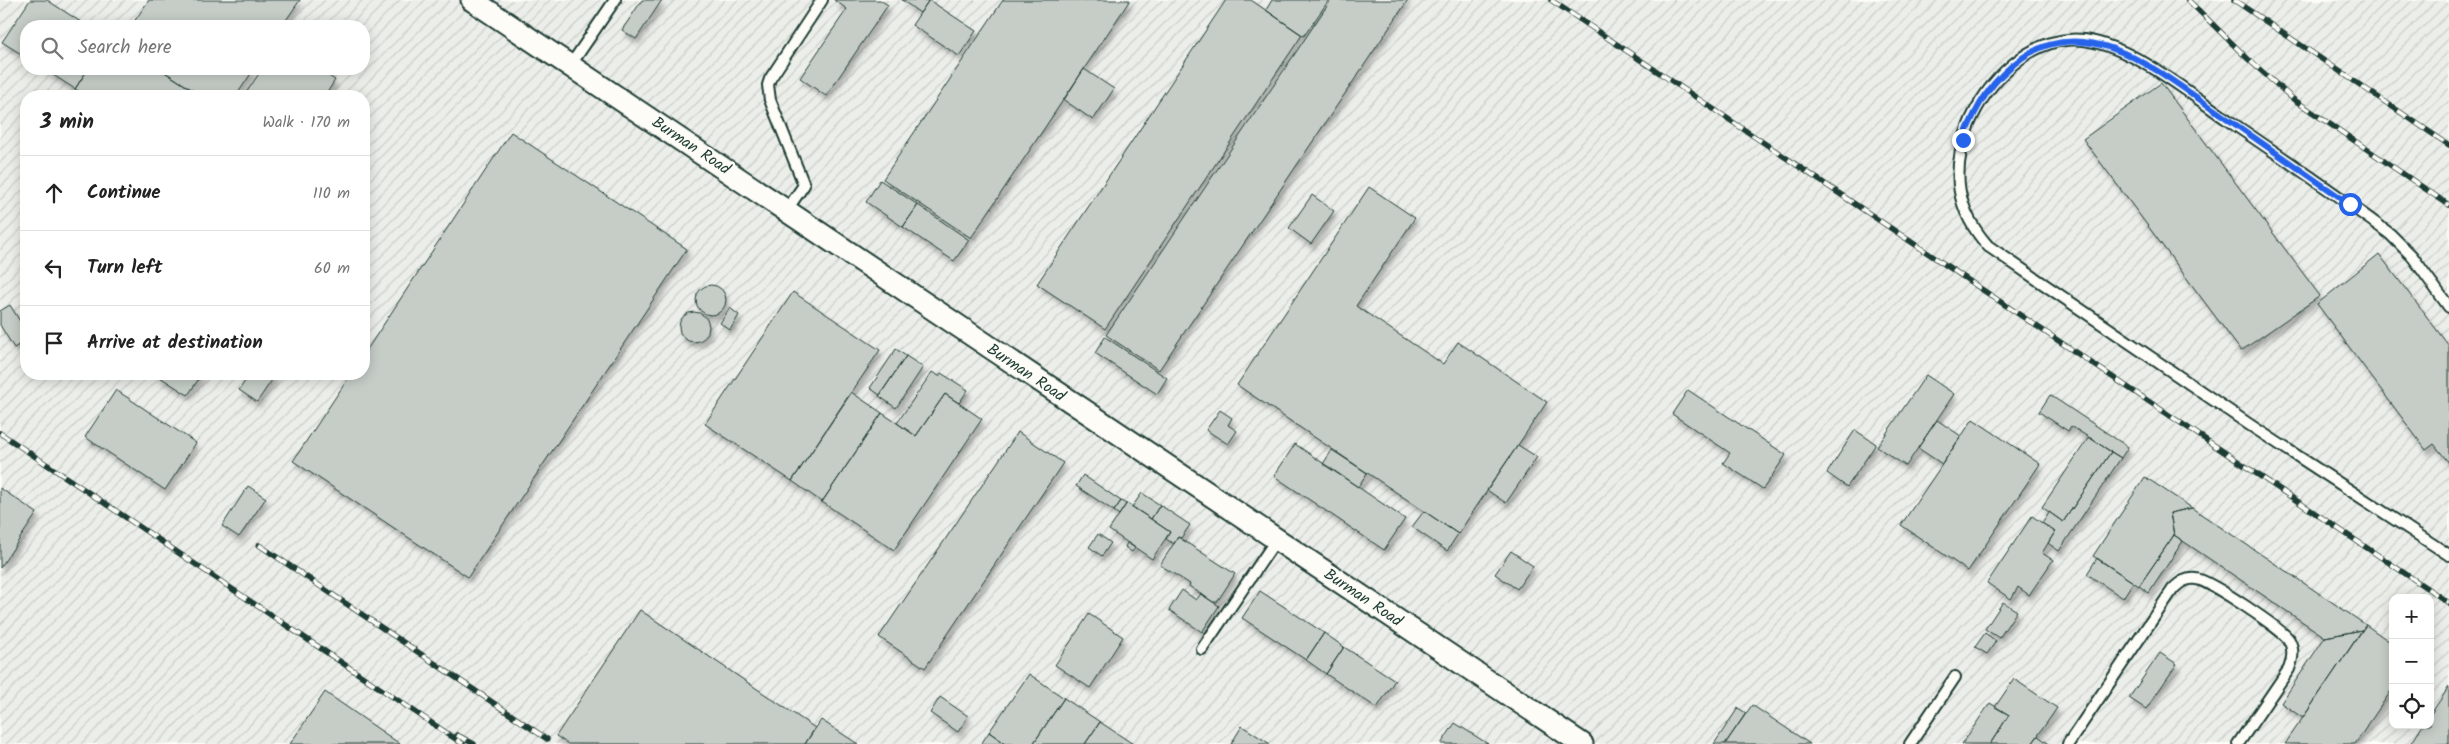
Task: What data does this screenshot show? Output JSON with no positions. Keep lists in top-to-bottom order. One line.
{"streets":{"street":["Burman Road"]},"page":{"search":"Search here","heading":["3 min","Walk · 170 m"],"list":[["Continue","110 m"],["Turn left","60 m"],"Arrive at destination"],"map_buttons":["+","−"]}}
